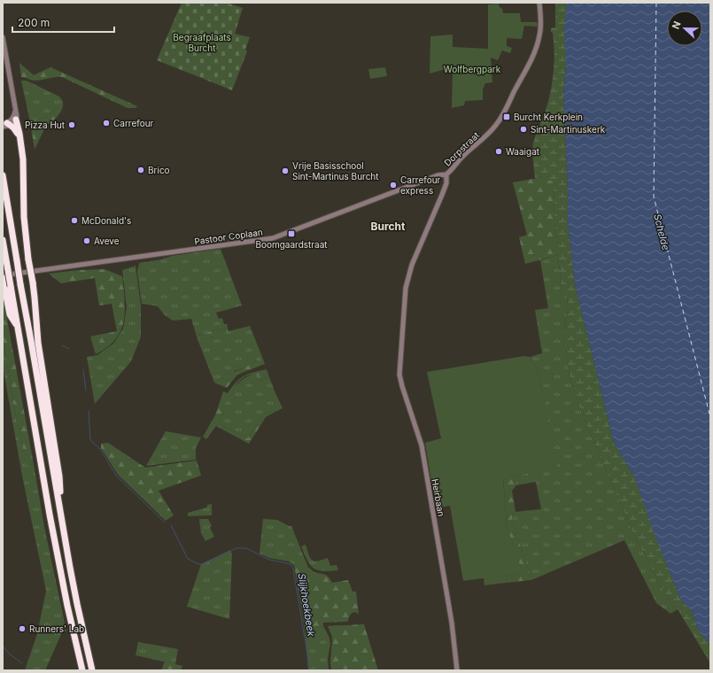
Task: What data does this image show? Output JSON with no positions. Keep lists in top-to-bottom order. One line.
{"streets":{"street":["Dorpstraat","Pastoor Coplaan","Heirbaan"]},"crossings":[["Dorpstraat","Pastoor Coplaan"],["Dorpstraat","Heirbaan"]],"districts":["Burcht"],"water":["Schelde","Slijkhoekbeek"],"parks":["Begraafplaats Burcht","Wolfbergpark"],"places":{"transit":["Burcht Kerkplein","Boomgaardstraat"],"other":["Carrefour","Pizza Hut","Sint-Martinuskerk","Waaigat","Brico","Vrije Basisschool Sint-Martinus Burcht","Carrefour express","McDonald's","Aveve","Runners' Lab"]},"scale_bar":"200 m","north":"left"}
